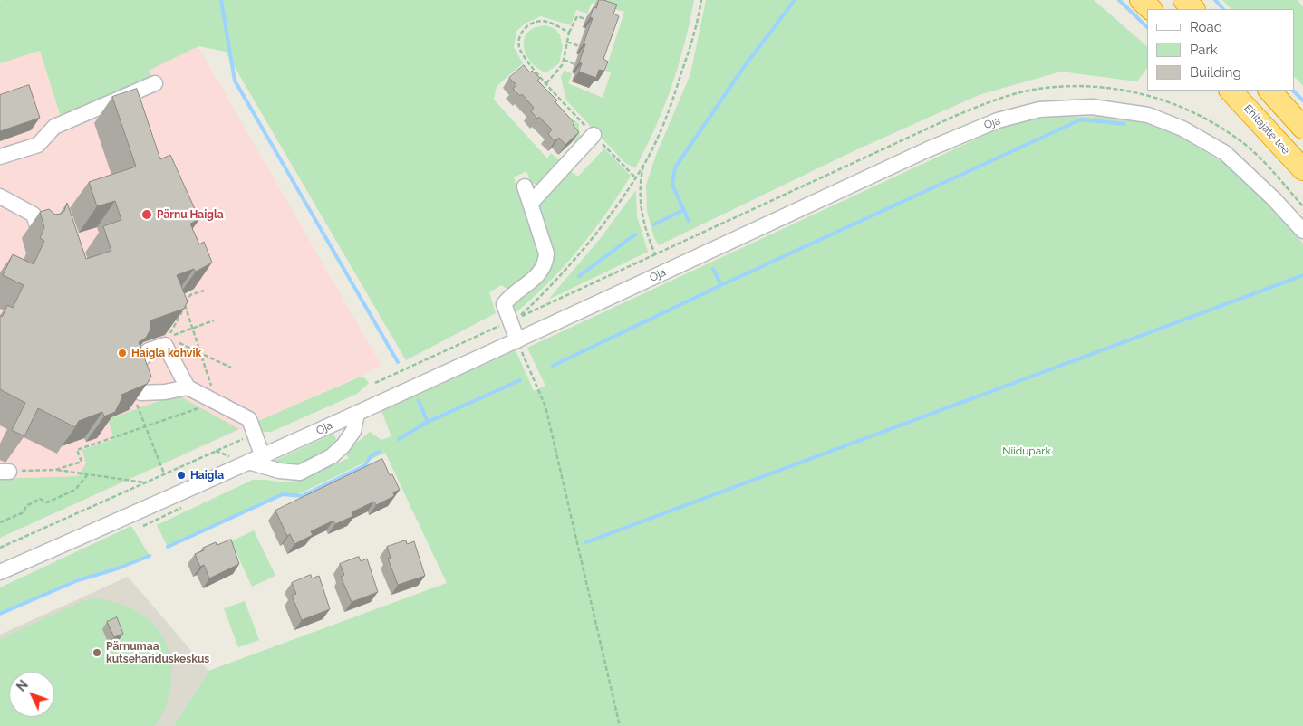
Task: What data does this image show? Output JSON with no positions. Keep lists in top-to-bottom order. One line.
{"streets":{"highway":["Ehitajate tee"],"street":["Oja"]},"parks":["Niidupark"],"places":["Pärnu Haigla","Haigla kohvik","Haigla","Pärnumaa kutsehariduskeskus"],"legend":["Road","Park","Building"],"north":"top left"}
